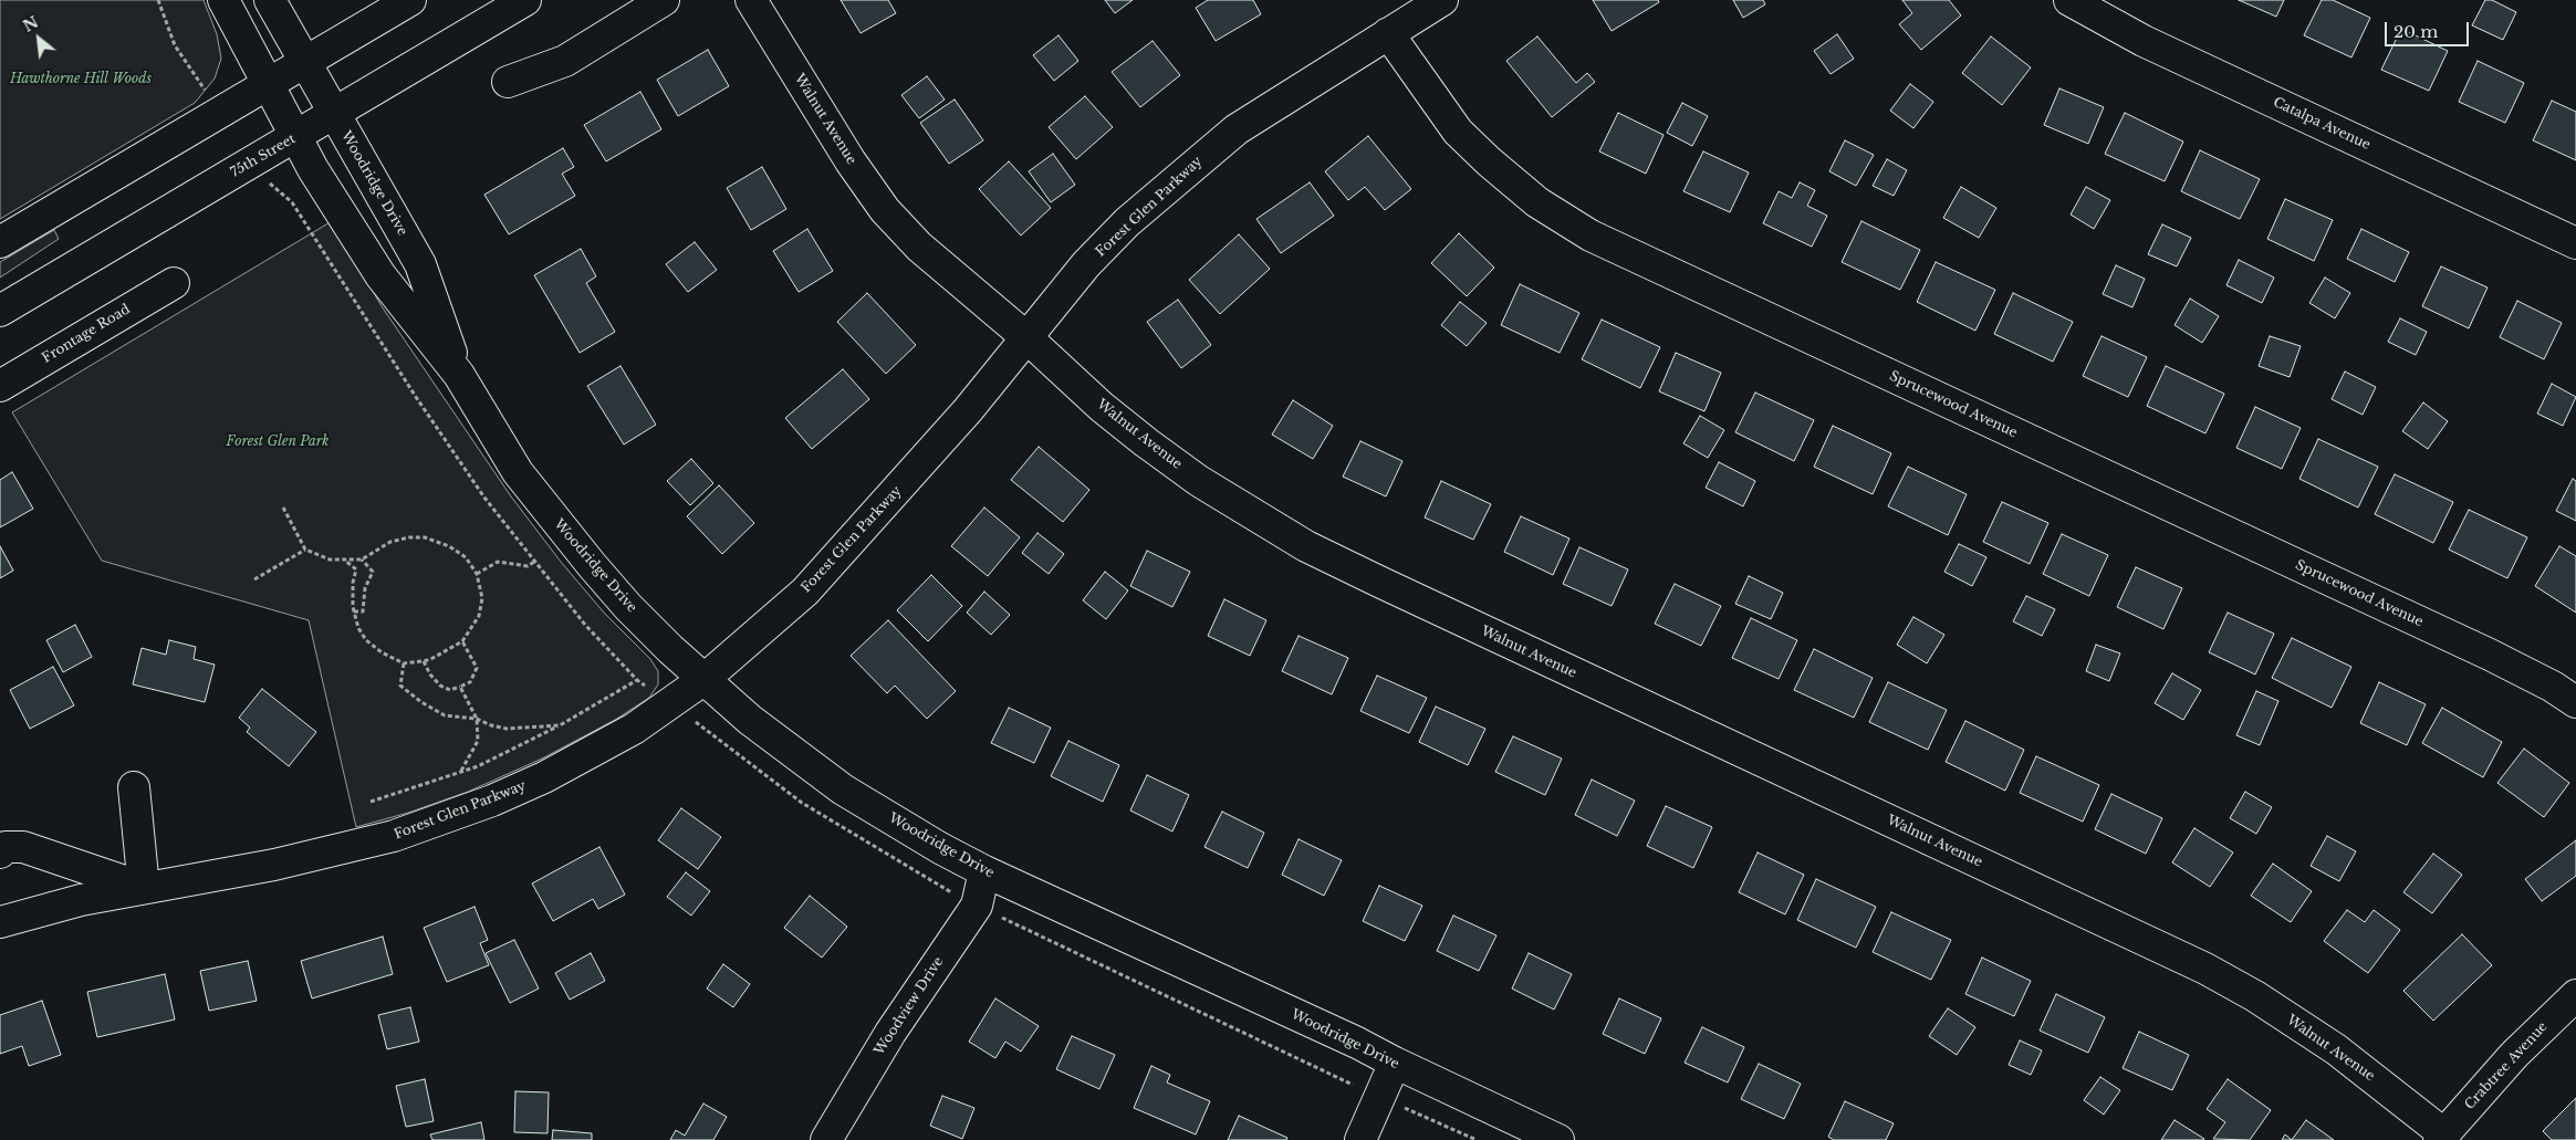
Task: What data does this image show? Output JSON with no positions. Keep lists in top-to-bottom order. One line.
{"streets":{"street":["Walnut Avenue","Catalpa Avenue","75th Street","Woodridge Drive","Forest Glen Parkway","Frontage Road","Sprucewood Avenue","Woodview Drive","Crabtree Avenue"]},"crossings":[["Walnut Avenue","Forest Glen Parkway"],["Walnut Avenue","Crabtree Avenue"],["75th Street","Woodridge Drive"],["Woodridge Drive","Forest Glen Parkway"],["Woodridge Drive","Woodview Drive"],["Forest Glen Parkway","Sprucewood Avenue"]],"parks":["Hawthorne Hill Woods","Forest Glen Park"],"scale_bar":"20 m","north":"top left"}
